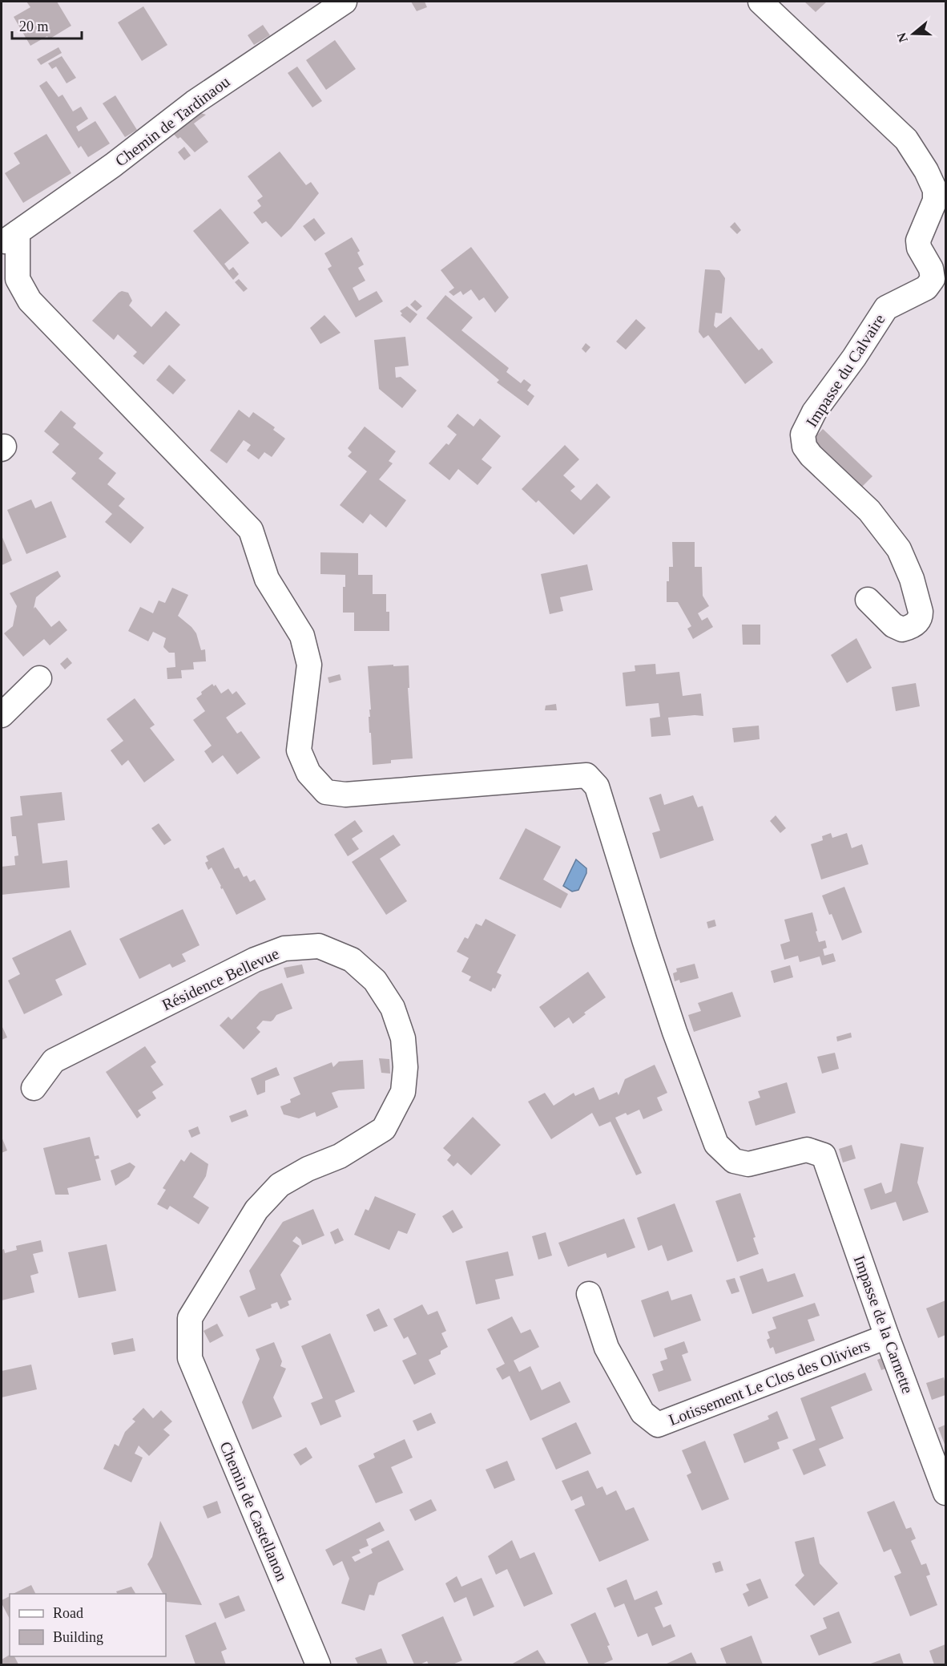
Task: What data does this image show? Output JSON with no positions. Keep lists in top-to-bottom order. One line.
{"streets":{"street":["Chemin de Tardinaou","Impasse du Calvaire","Résidence Bellevue","Impasse de la Carnette","Lotissement Le Clos des Oliviers","Chemin de Castellanon"]},"crossings":[["Chemin de Tardinaou","Impasse de la Carnette"],["Résidence Bellevue","Chemin de Castellanon"],["Impasse de la Carnette","Lotissement Le Clos des Oliviers"]],"legend":["Road","Building"],"scale_bar":"20 m","north":"left"}
